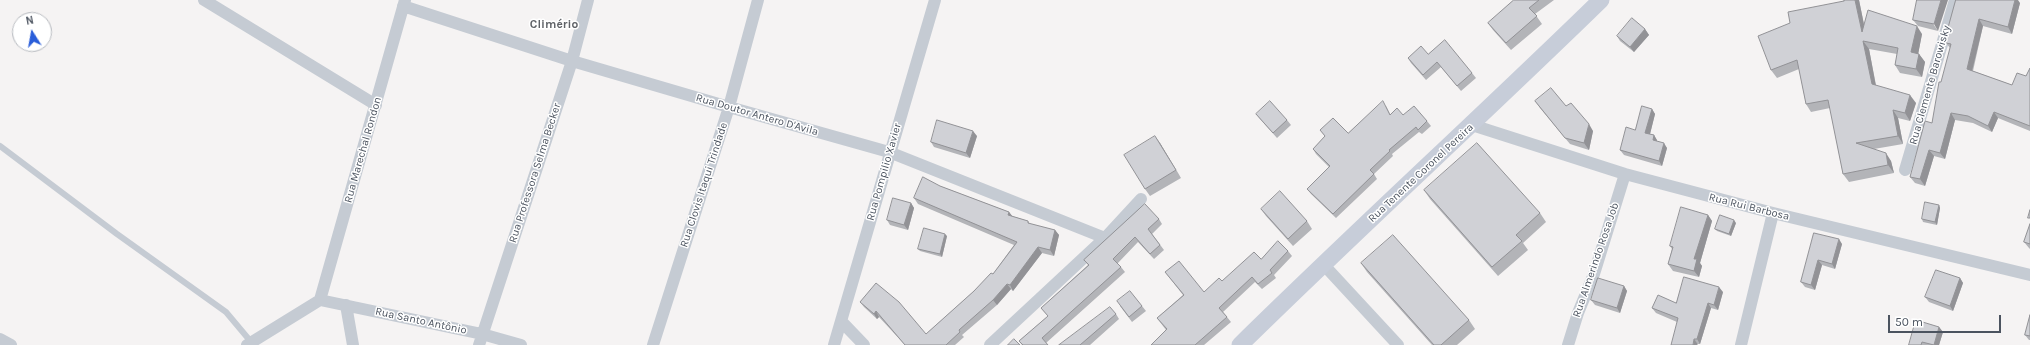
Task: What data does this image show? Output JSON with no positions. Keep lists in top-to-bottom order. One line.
{"streets":{"main road":["Rua Tenente Coronel Pereira"],"street":["Rua Clemente Barowisky","Rua Doutor Antero D'Avila","Rua Marechal Rondon","Rua Pompilio Xavier","Rua Professora Selma Becker","Rua Clovis Itaqui Trindade","Rua Rui Barbosa","Rua Almerindo Rosa Job","Rua Santo Antônio"]},"crossings":[["Rua Doutor Antero D'Avila","Rua Marechal Rondon"],["Rua Doutor Antero D'Avila","Rua Pompilio Xavier"],["Rua Doutor Antero D'Avila","Rua Professora Selma Becker"],["Rua Doutor Antero D'Avila","Rua Clovis Itaqui Trindade"],["Rua Marechal Rondon","Rua Santo Antônio"],["Rua Professora Selma Becker","Rua Santo Antônio"],["Rua Tenente Coronel Pereira","Rua Rui Barbosa"],["Rua Rui Barbosa","Rua Almerindo Rosa Job"]],"districts":["Climério"],"scale_bar":"50 m","north":"top"}
